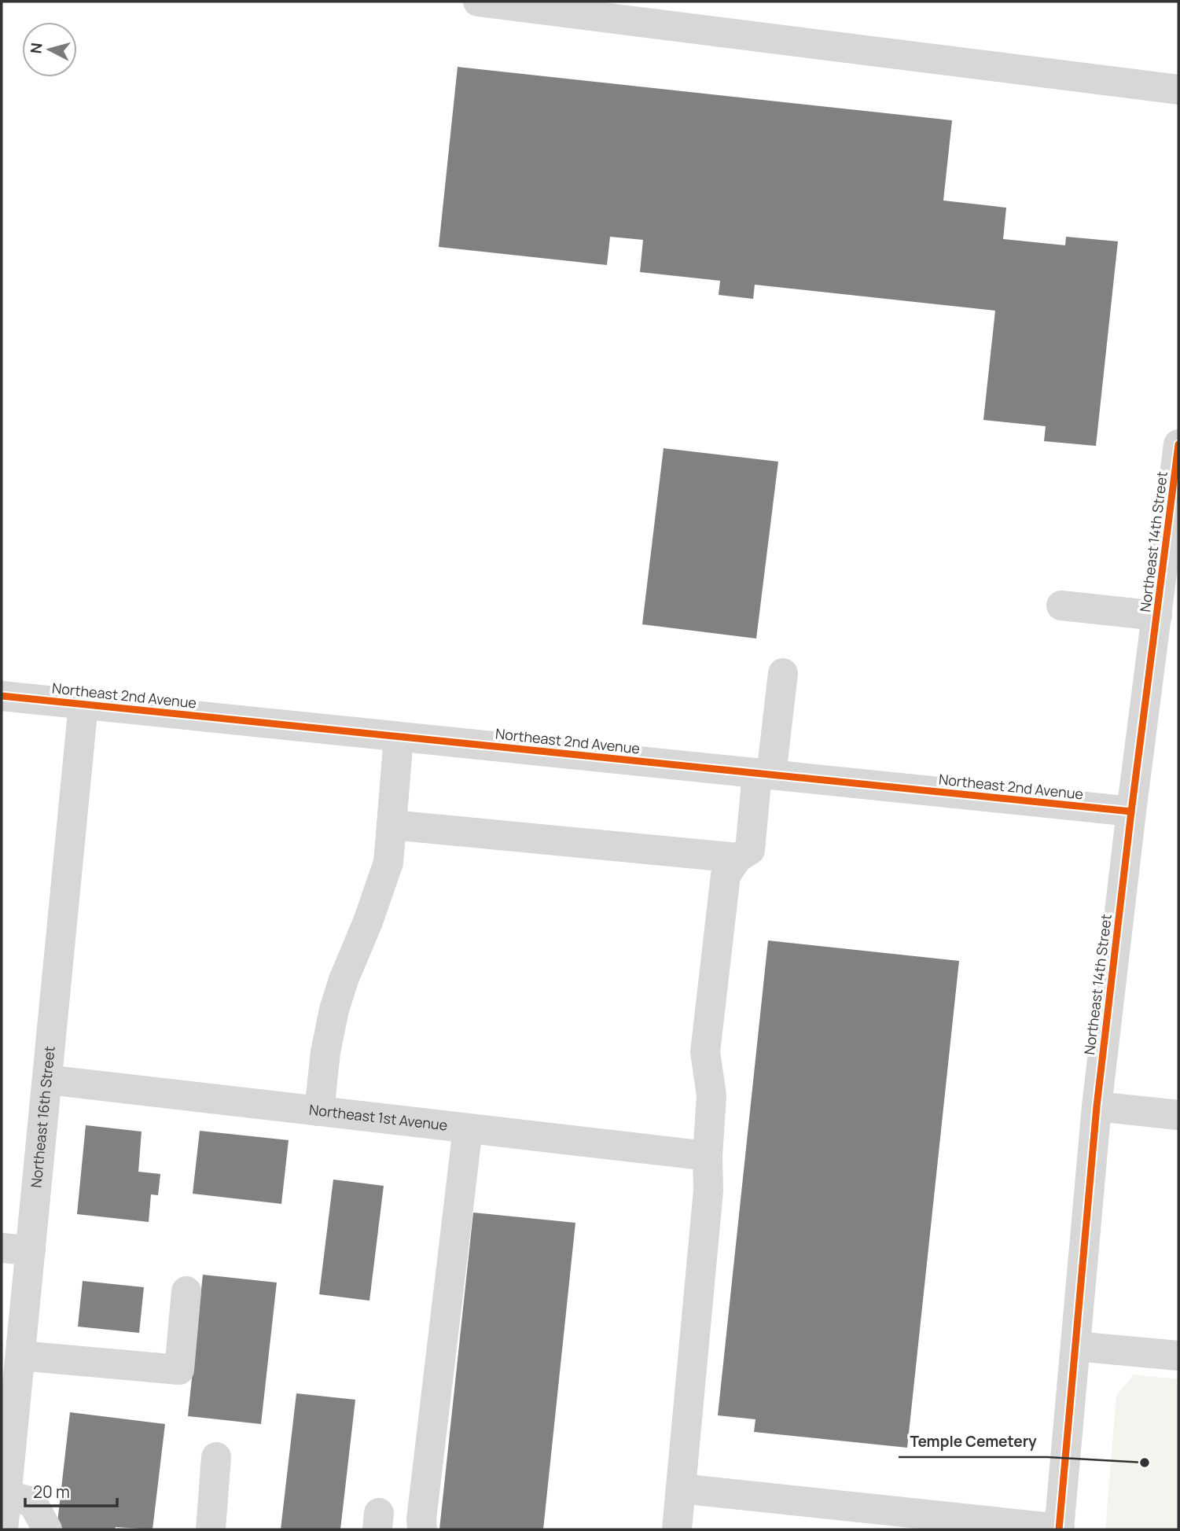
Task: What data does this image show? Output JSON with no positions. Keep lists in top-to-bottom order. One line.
{"streets":{"street":["Northeast 14th Street","Northeast 2nd Avenue","Northeast 16th Street","Northeast 1st Avenue"]},"crossings":[["Northeast 14th Street","Northeast 2nd Avenue"],["Northeast 2nd Avenue","Northeast 16th Street"],["Northeast 16th Street","Northeast 1st Avenue"]],"places":["Temple Cemetery"],"scale_bar":"20 m","north":"left"}
